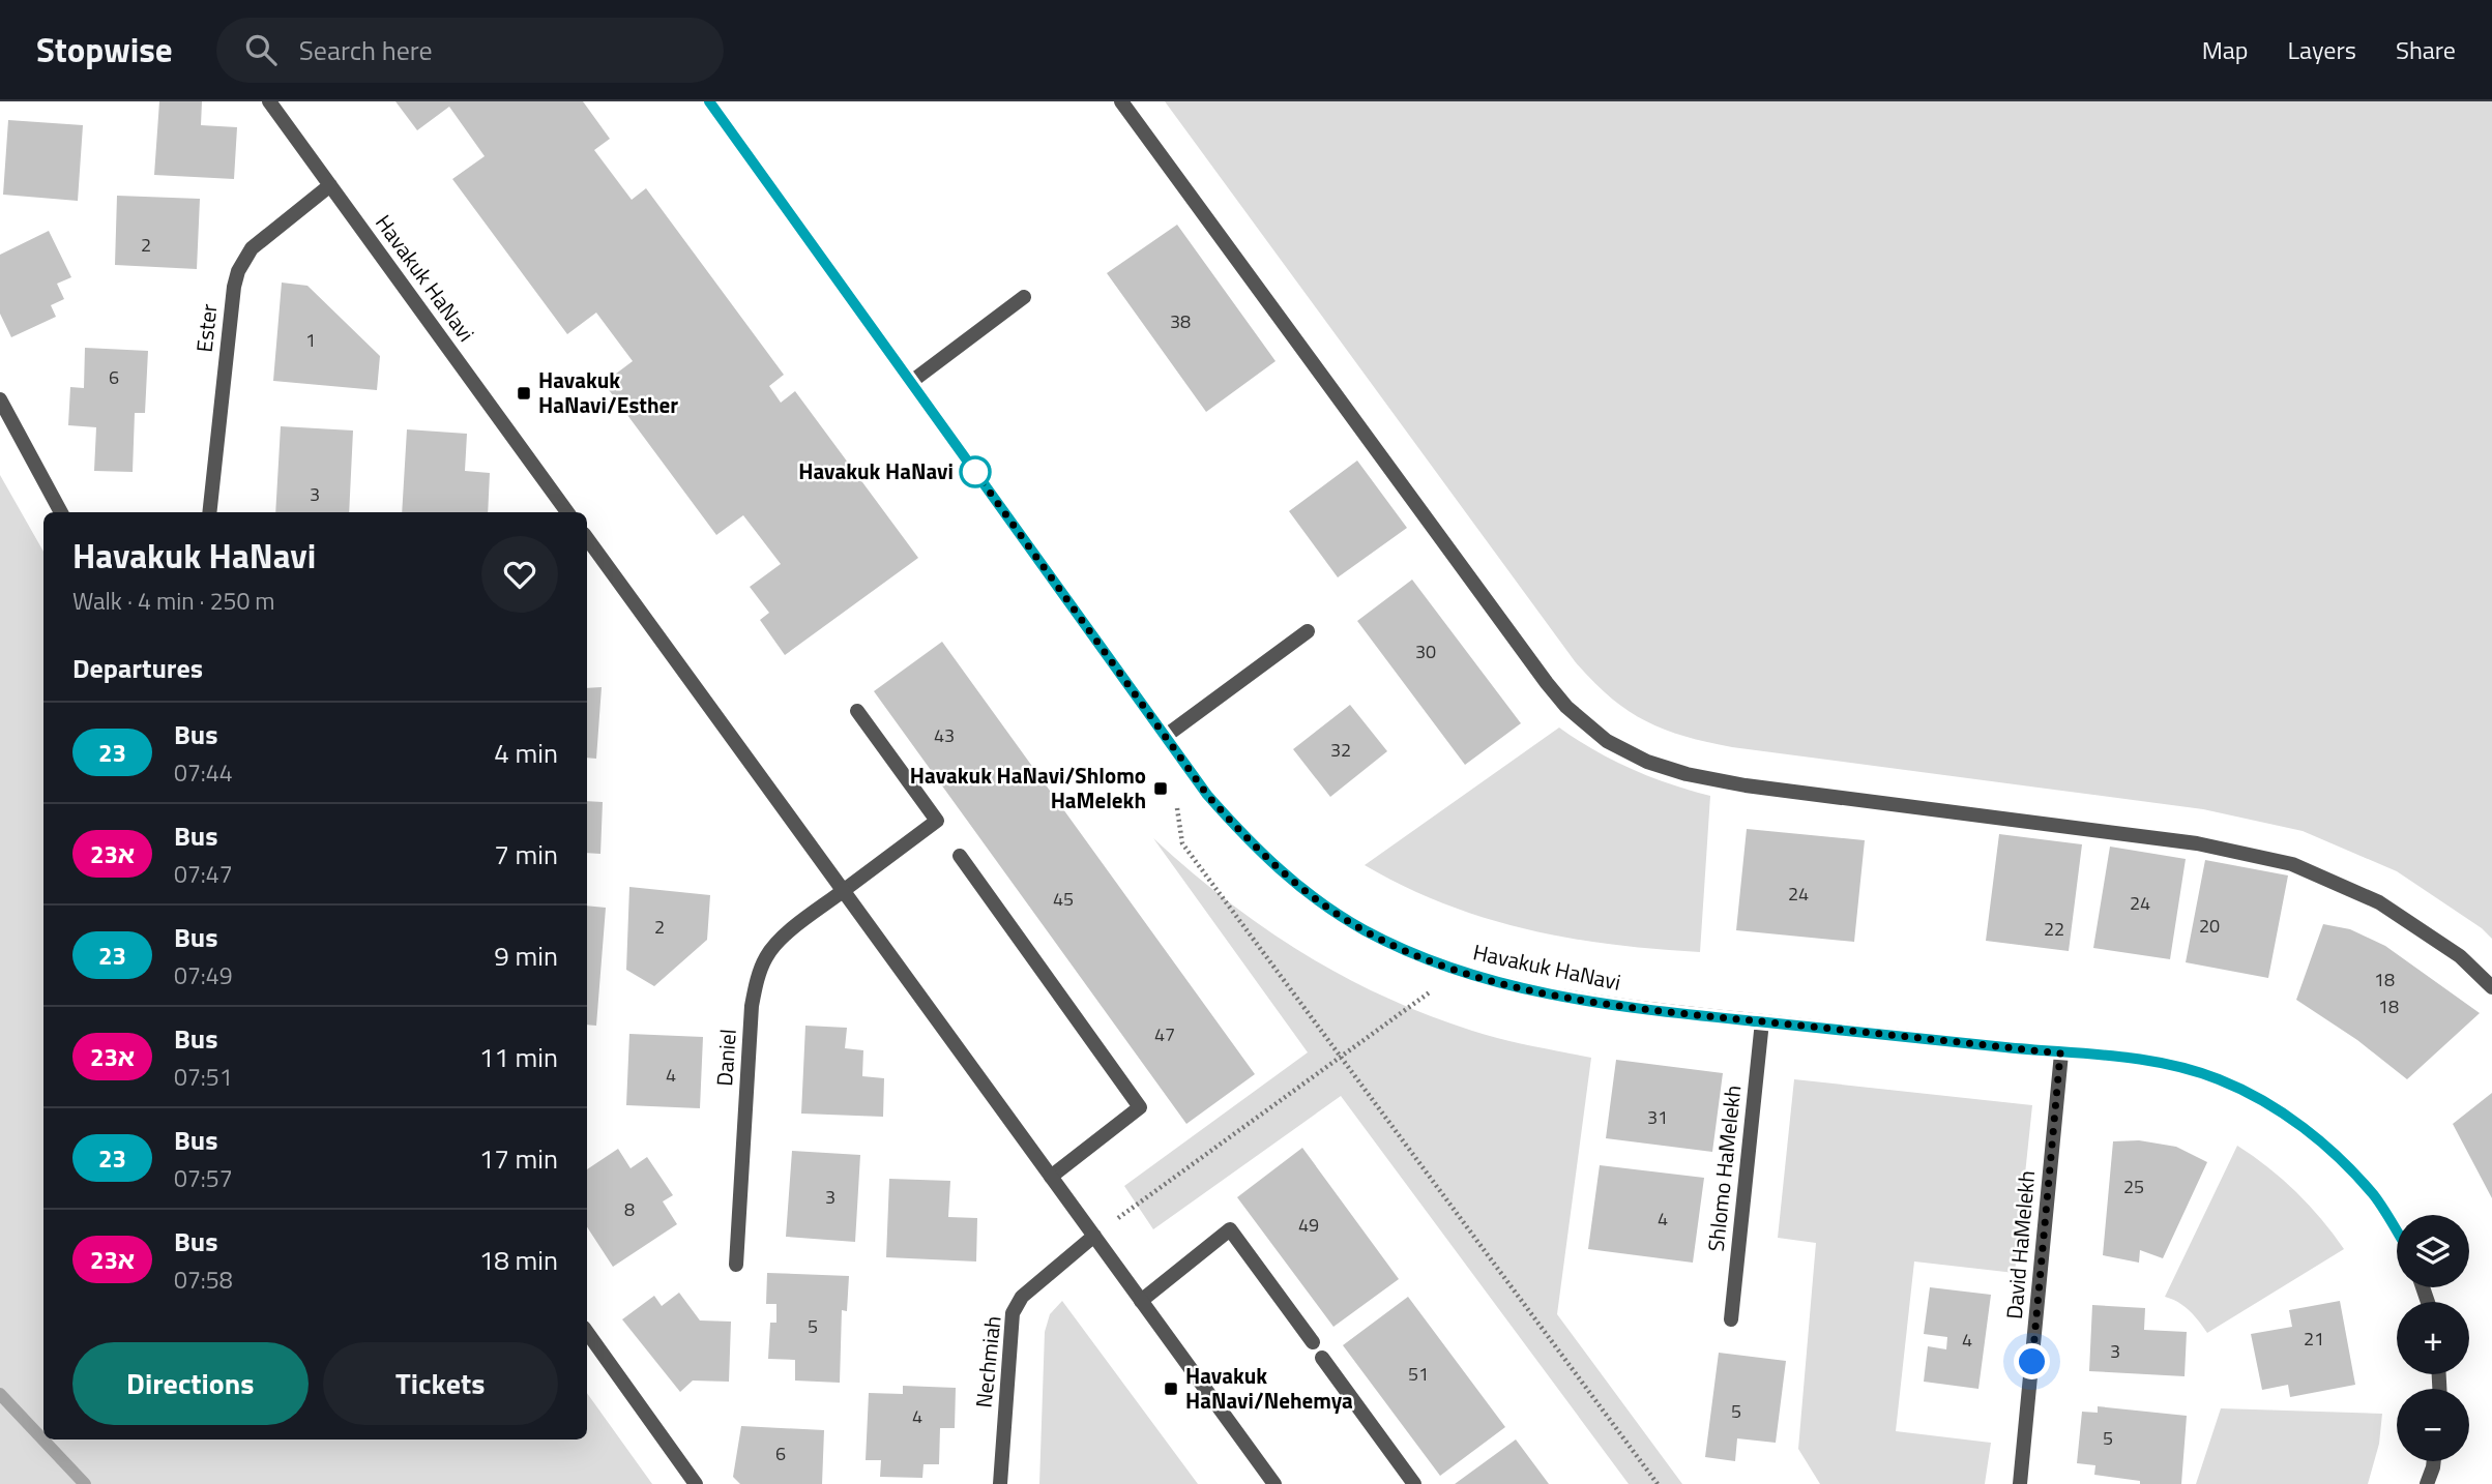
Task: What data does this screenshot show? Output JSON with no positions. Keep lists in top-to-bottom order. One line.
{"streets":{"street":["Havakuk HaNavi","Ester","Daniel","Shlomo HaMelekh","David HaMelekh","Nechmiah"]},"crossings":[["Havakuk HaNavi","Ester"],["Havakuk HaNavi","Shlomo HaMelekh"],["Havakuk HaNavi","David HaMelekh"]],"places":{"transit":["Havakuk HaNavi/Esther","Havakuk HaNavi/Shlomo HaMelekh","Havakuk HaNavi/Nehemya"],"other":["Havakuk HaNavi"]},"lines":["bus line 23"],"house_numbers":["2","38","1","6","3","30","43","32","24","45","24","20","2","22","18","18","47","4","31","25","3","8","4","49","5","21","4","3","51","5","4","5","6"],"page":{"header":"Stopwise","search":"Search here","nav":["Map","Layers","Share"],"heading":[["Havakuk HaNavi","Walk · 4 min · 250 m"],"Departures"],"list":[{"mark":"23","name":"Bus","note":"07:44","value":"4 min"},{"mark":"23א","name":"Bus","note":"07:47","value":"7 min"},{"mark":"23","name":"Bus","note":"07:49","value":"9 min"},{"mark":"23א","name":"Bus","note":"07:51","value":"11 min"},{"mark":"23","name":"Bus","note":"07:57","value":"17 min"},{"mark":"23א","name":"Bus","note":"07:58","value":"18 min"}],"map_buttons":["+","−"],"buttons":["Directions","Tickets"]}}
